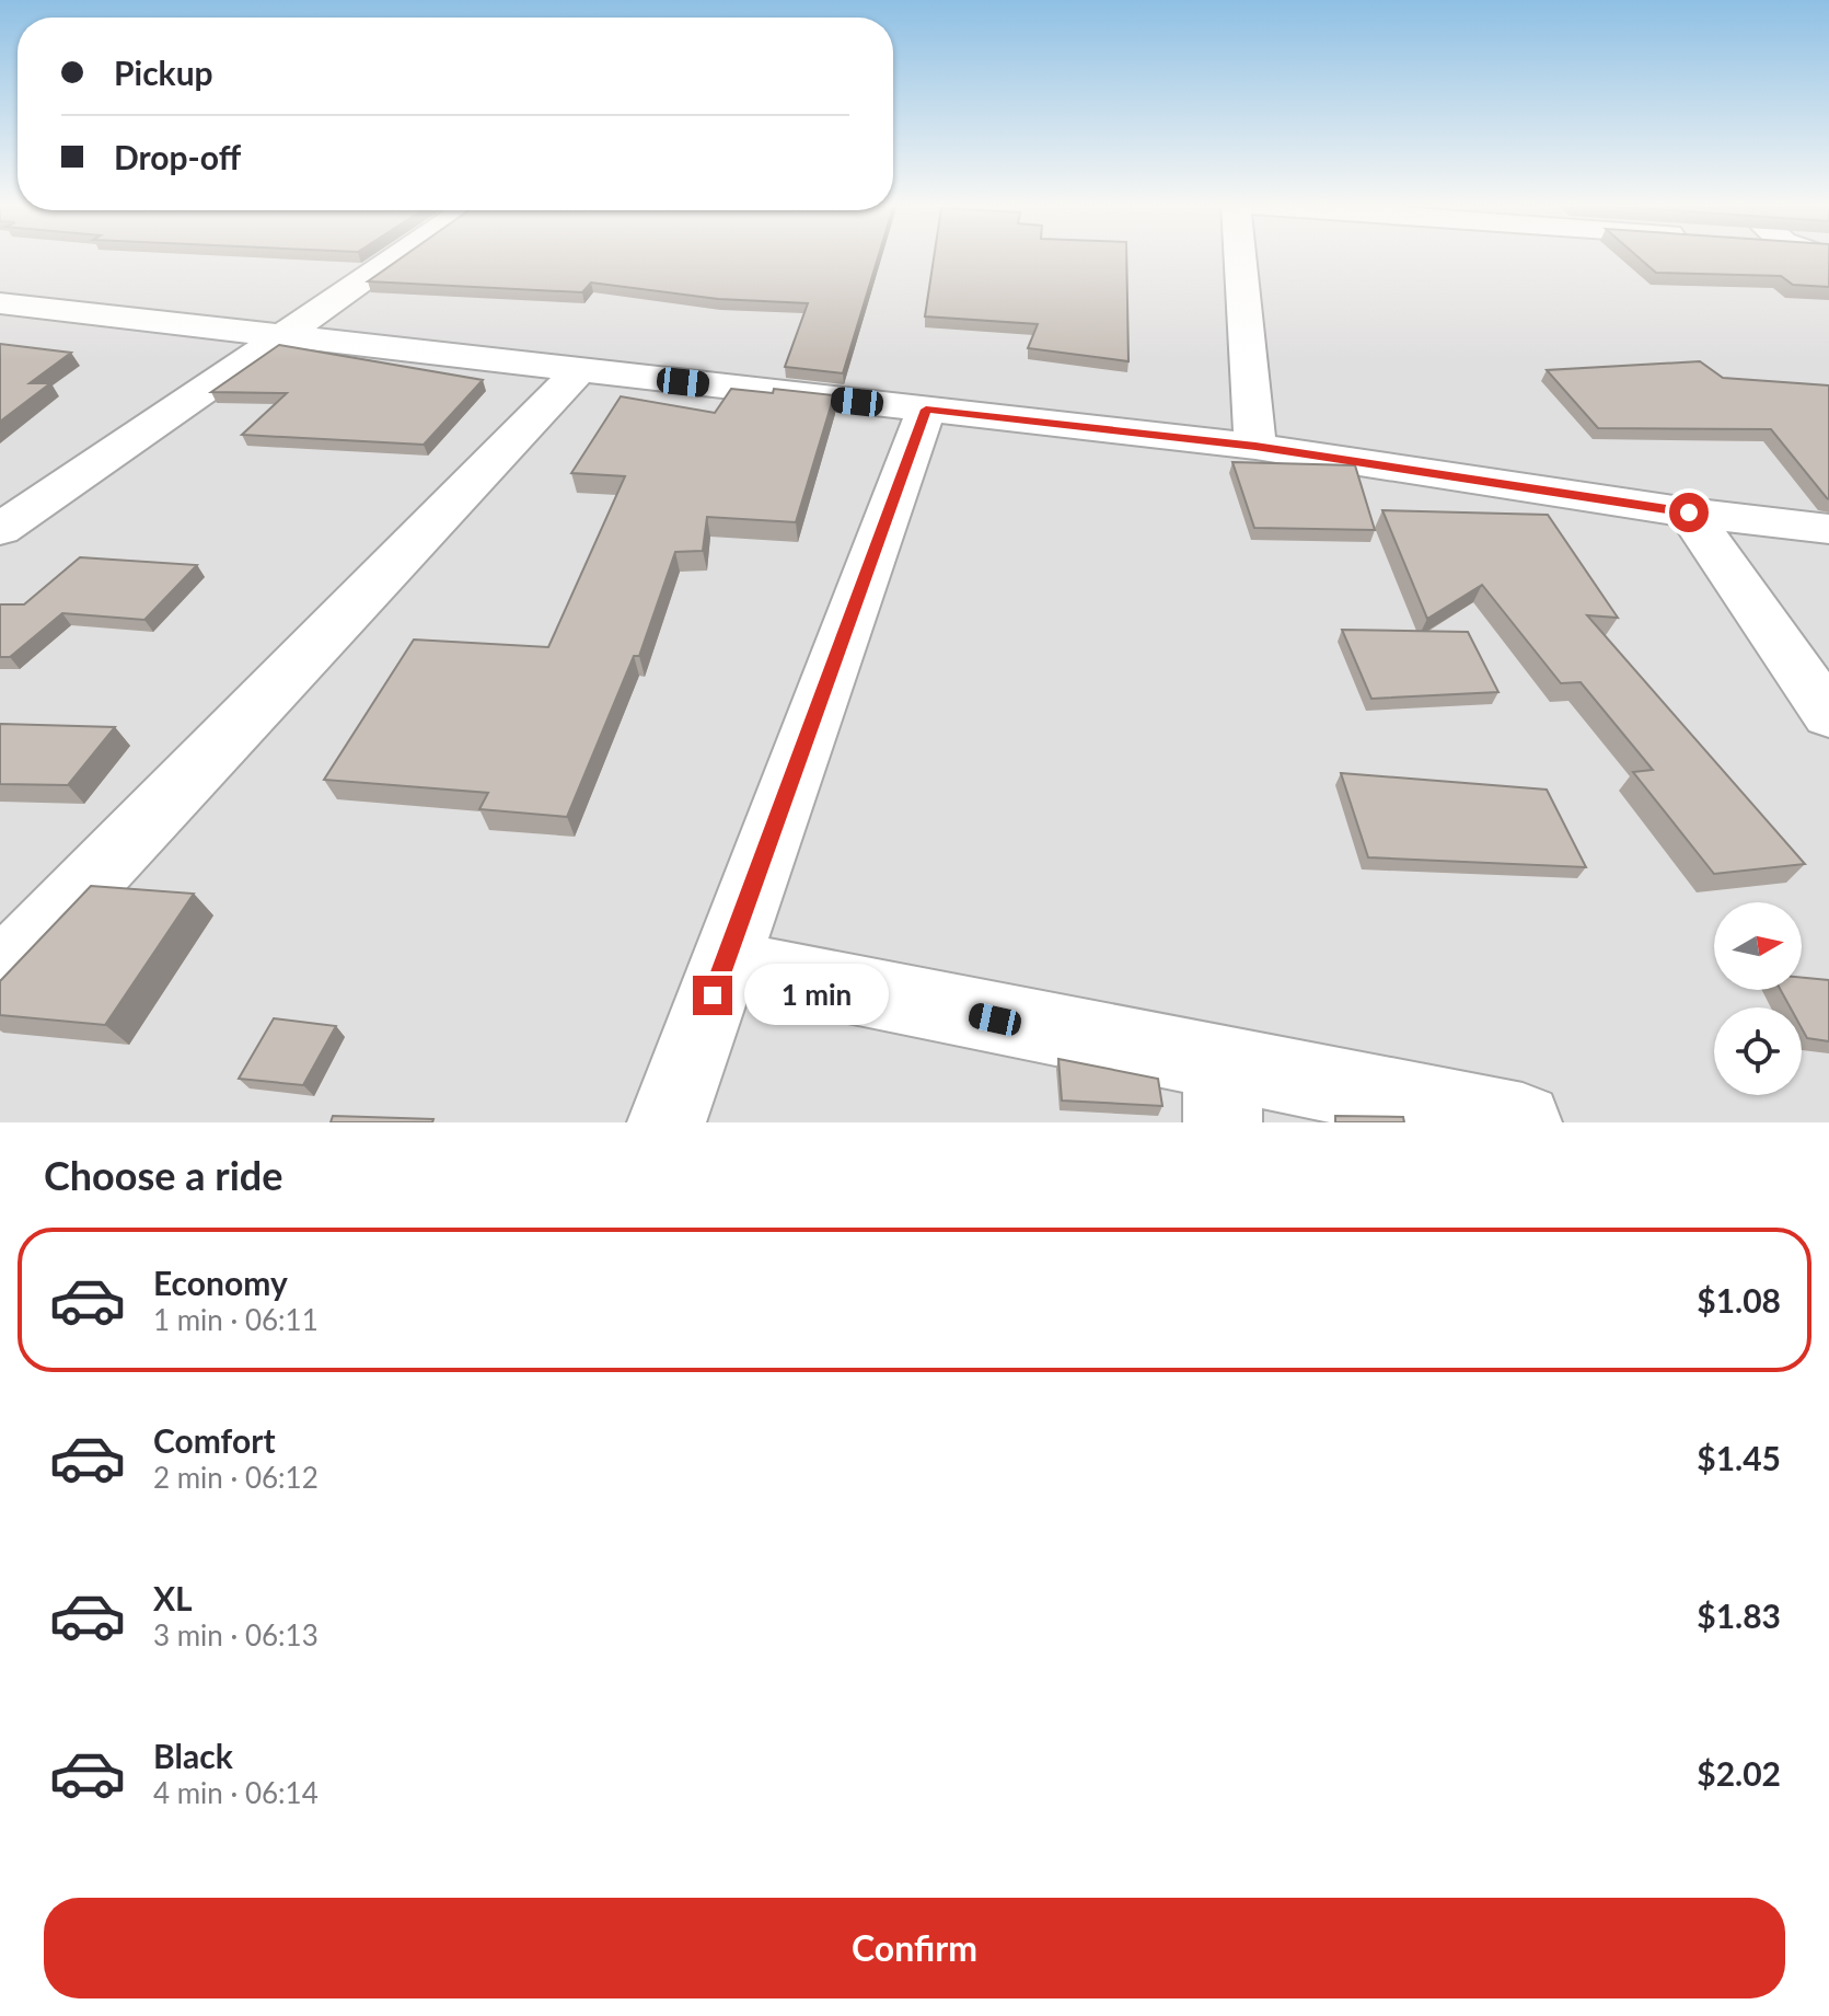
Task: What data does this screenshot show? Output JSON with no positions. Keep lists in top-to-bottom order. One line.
{"north":"right","page":{"banner":["Pickup","Drop-off"],"bubble":"1 min","heading":"Choose a ride","list":[{"name":"Economy","note":"1 min · 06:11","value":"$1.08"},{"name":"Comfort","note":"2 min · 06:12","value":"$1.45"},{"name":"XL","note":"3 min · 06:13","value":"$1.83"},{"name":"Black","note":"4 min · 06:14","value":"$2.02"}],"buttons":"Confirm"}}
